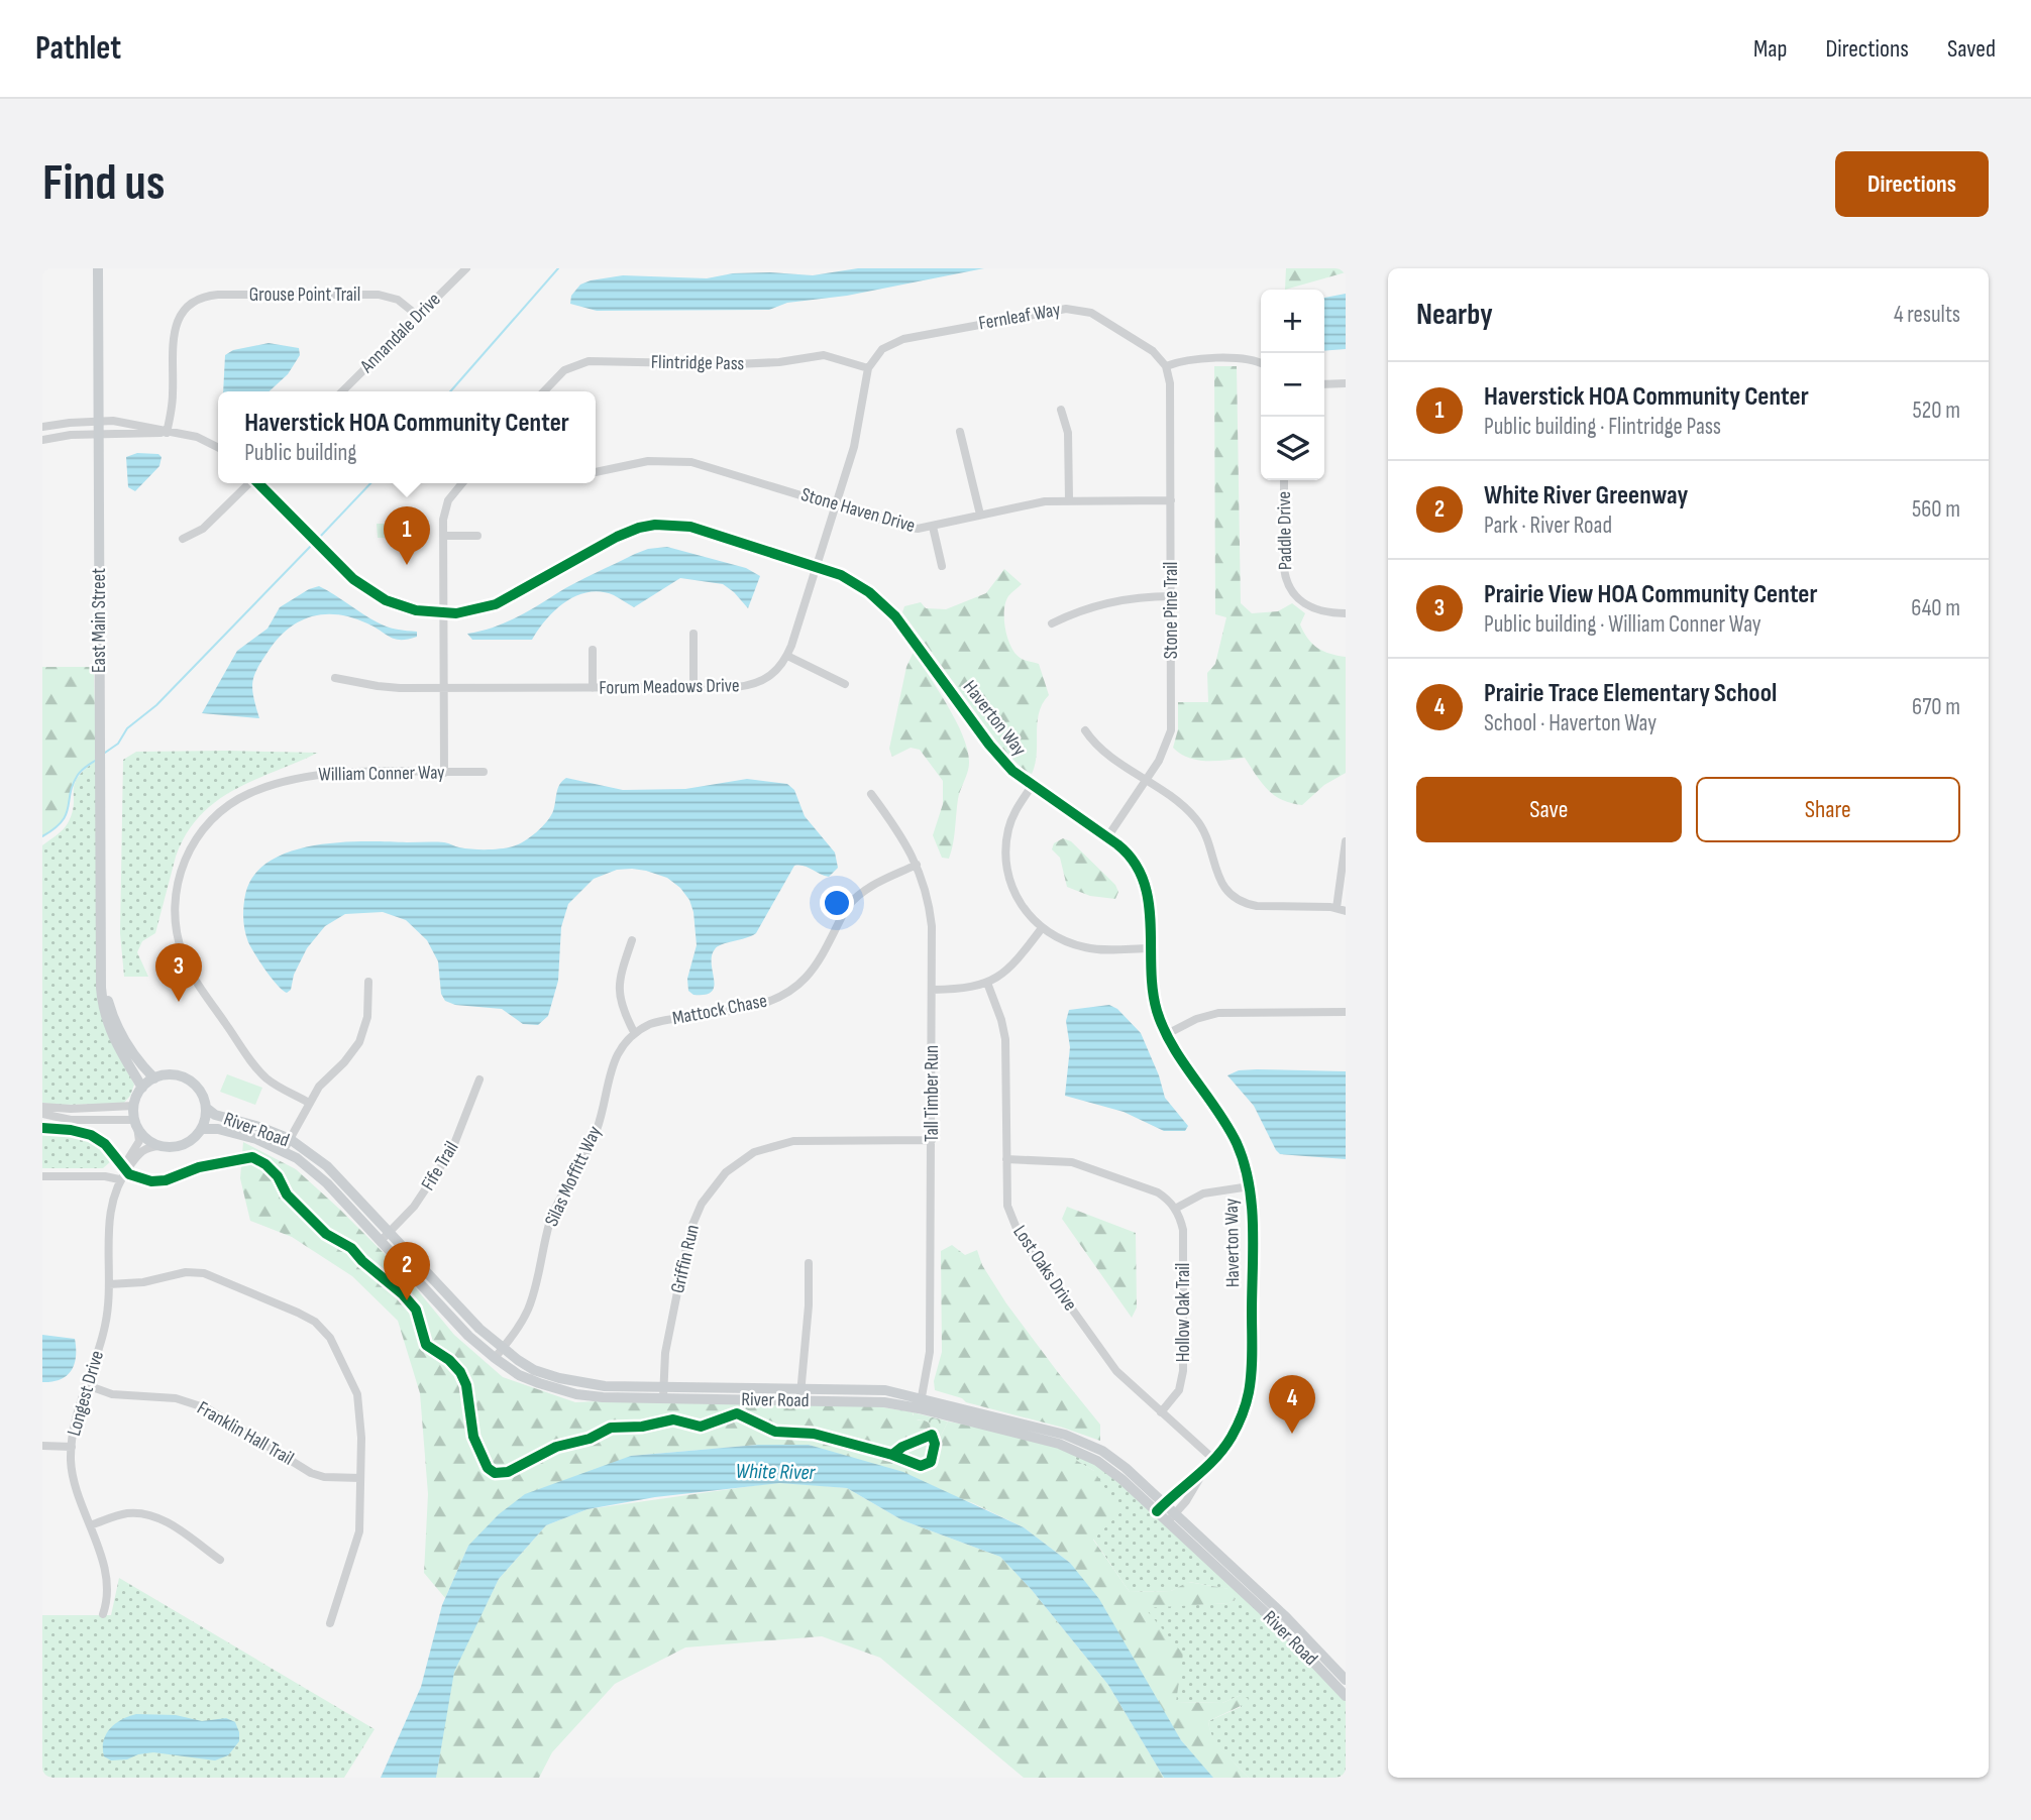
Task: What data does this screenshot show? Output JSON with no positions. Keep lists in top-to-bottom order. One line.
{"streets":{"main road":["East Main Street","River Road"],"street":["Grouse Point Trail","Fernleaf Way","Annandale Drive","Flintridge Pass","Stone Haven Drive","Paddle Drive","Stone Pine Trail","Forum Meadows Drive","Haverton Way","William Conner Way","Mattock Chase","Tall Timber Run","Fife Trail","Silas Moffitt Way","Griffin Run","Lost Oaks Drive","Hollow Oak Trail","Longest Drive","Franklin Hall Trail"]},"crossings":[["Grouse Point Trail","Annandale Drive"],["Fernleaf Way","Flintridge Pass"],["Fernleaf Way","Stone Pine Trail"],["Fernleaf Way","Forum Meadows Drive"],["Flintridge Pass","Forum Meadows Drive"],["Stone Haven Drive","Stone Pine Trail"],["Stone Haven Drive","Forum Meadows Drive"],["Stone Pine Trail","Haverton Way"],["East Main Street","River Road"],["East Main Street","Longest Drive"],["Forum Meadows Drive","Haverton Way"],["Haverton Way","River Road"],["Haverton Way","Lost Oaks Drive"],["Mattock Chase","Tall Timber Run"],["Mattock Chase","Silas Moffitt Way"],["Tall Timber Run","River Road"],["Tall Timber Run","Griffin Run"],["River Road","Fife Trail"],["River Road","Silas Moffitt Way"],["River Road","Griffin Run"],["River Road","Longest Drive"],["Lost Oaks Drive","Hollow Oak Trail"],["Longest Drive","Franklin Hall Trail"]],"water":["White River"],"page":{"header":"Pathlet","nav":["Map","Directions","Saved"],"buttons":["Directions",["Save","Share"]],"title":"Find us","heading":["Nearby","4 results"],"map_buttons":["+","−"],"list":[{"mark":"1","name":"Haverstick HOA Community Center","note":"Public building · Flintridge Pass","value":"520 m"},{"mark":"2","name":"White River Greenway","note":"Park · River Road","value":"560 m"},{"mark":"3","name":"Prairie View HOA Community Center","note":"Public building · William Conner Way","value":"640 m"},{"mark":"4","name":"Prairie Trace Elementary School","note":"School · Haverton Way","value":"670 m"}],"popup":["Haverstick HOA Community Center","Public building"],"pins":["1","3","2","4"]}}
